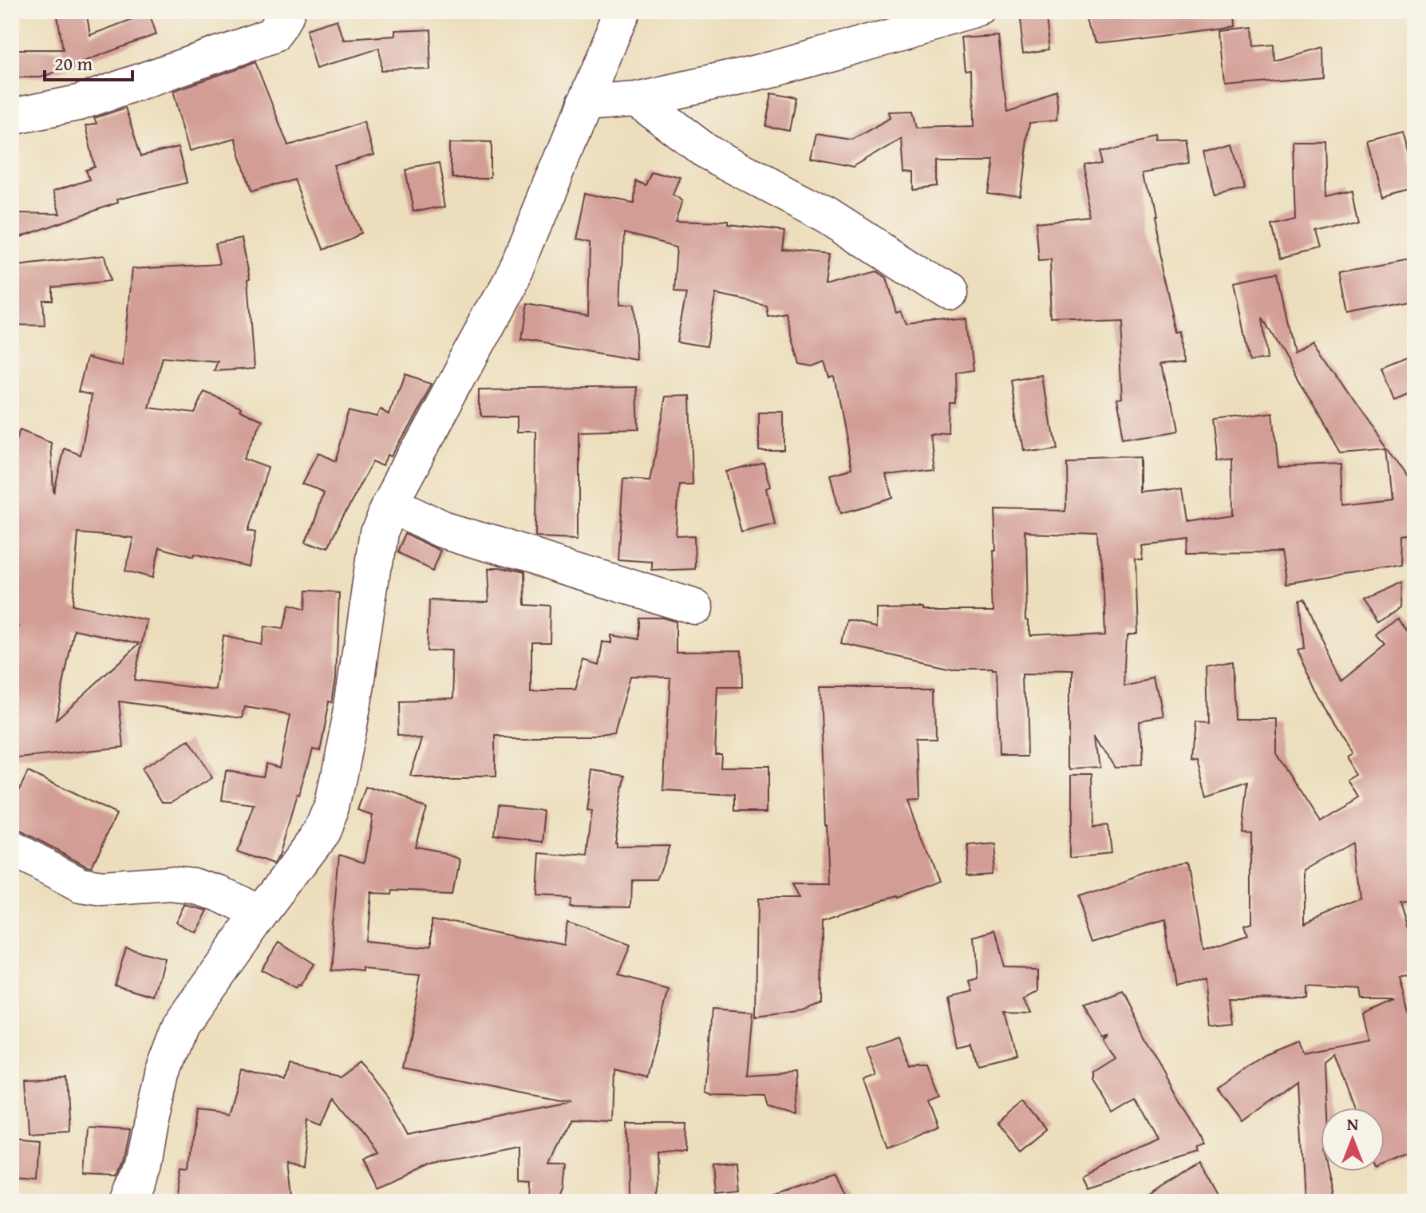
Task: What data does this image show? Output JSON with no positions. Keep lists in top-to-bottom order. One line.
{"scale_bar":"20 m","north":"top"}
